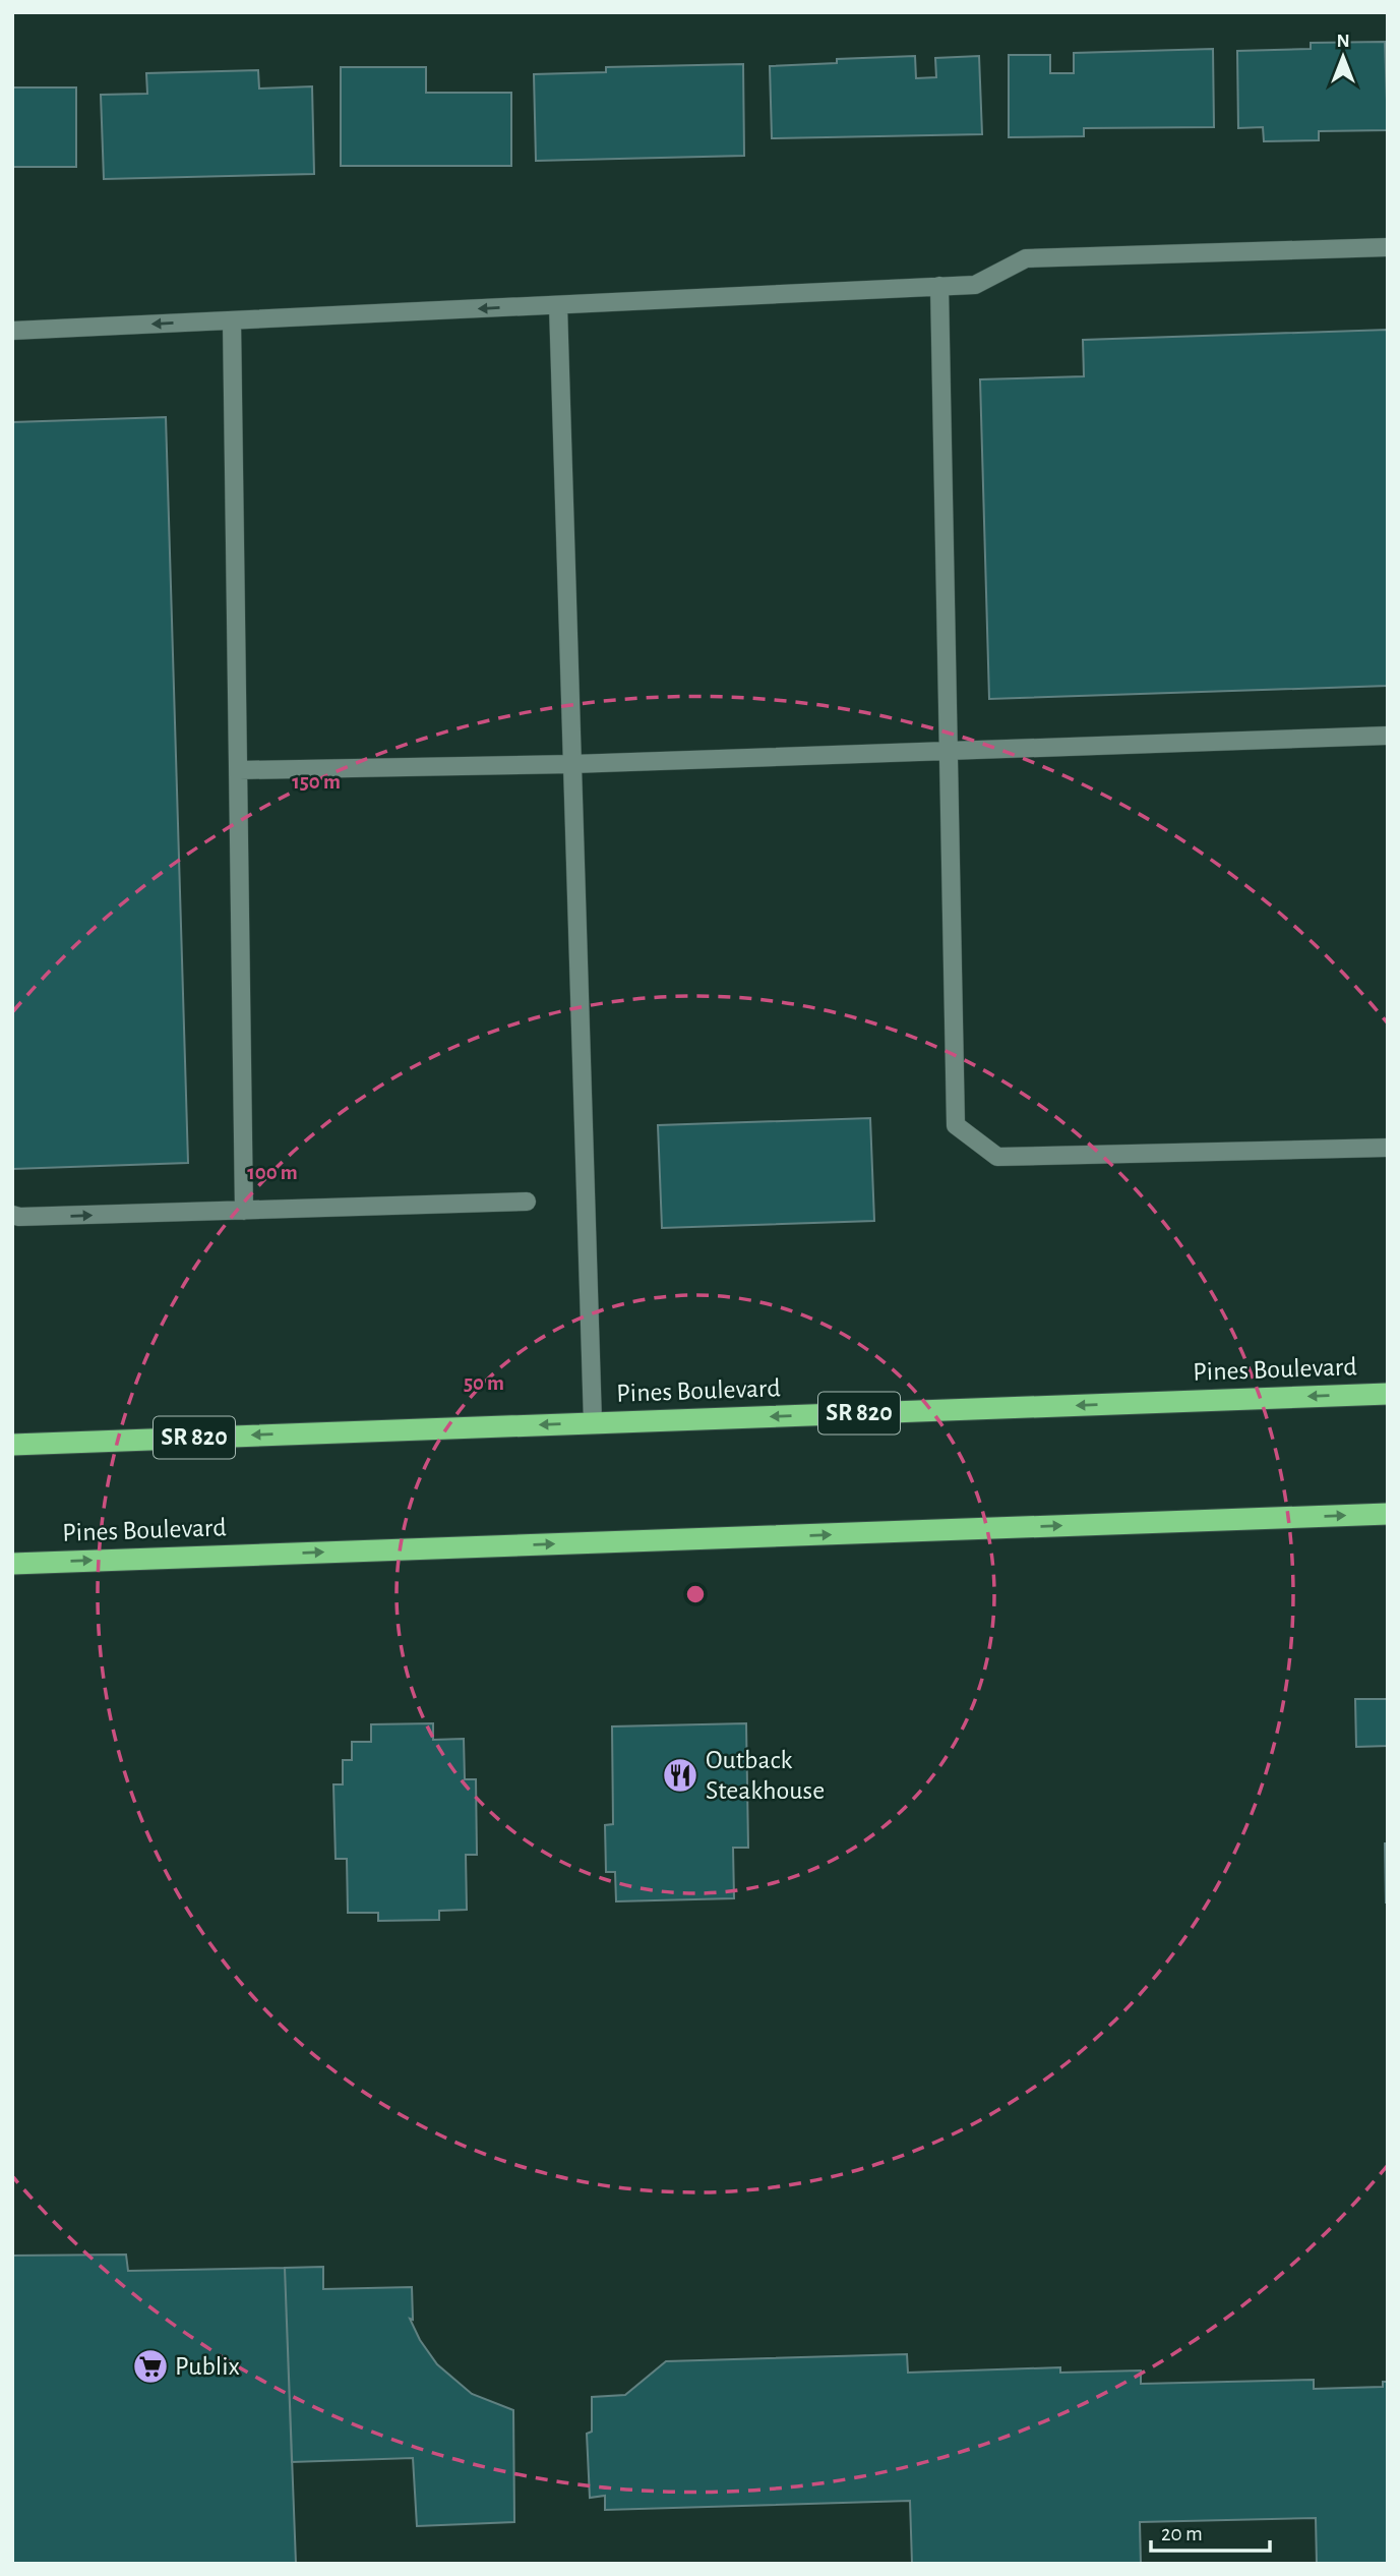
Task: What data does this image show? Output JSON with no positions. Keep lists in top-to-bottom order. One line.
{"streets":{"highway":["Pines Boulevard","SR 820"]},"places":{"restaurant":["Outback Steakhouse"],"supermarket":["Publix"]},"scale_bar":"20 m","north":"top","rings":["150 m","100 m","50 m"]}
